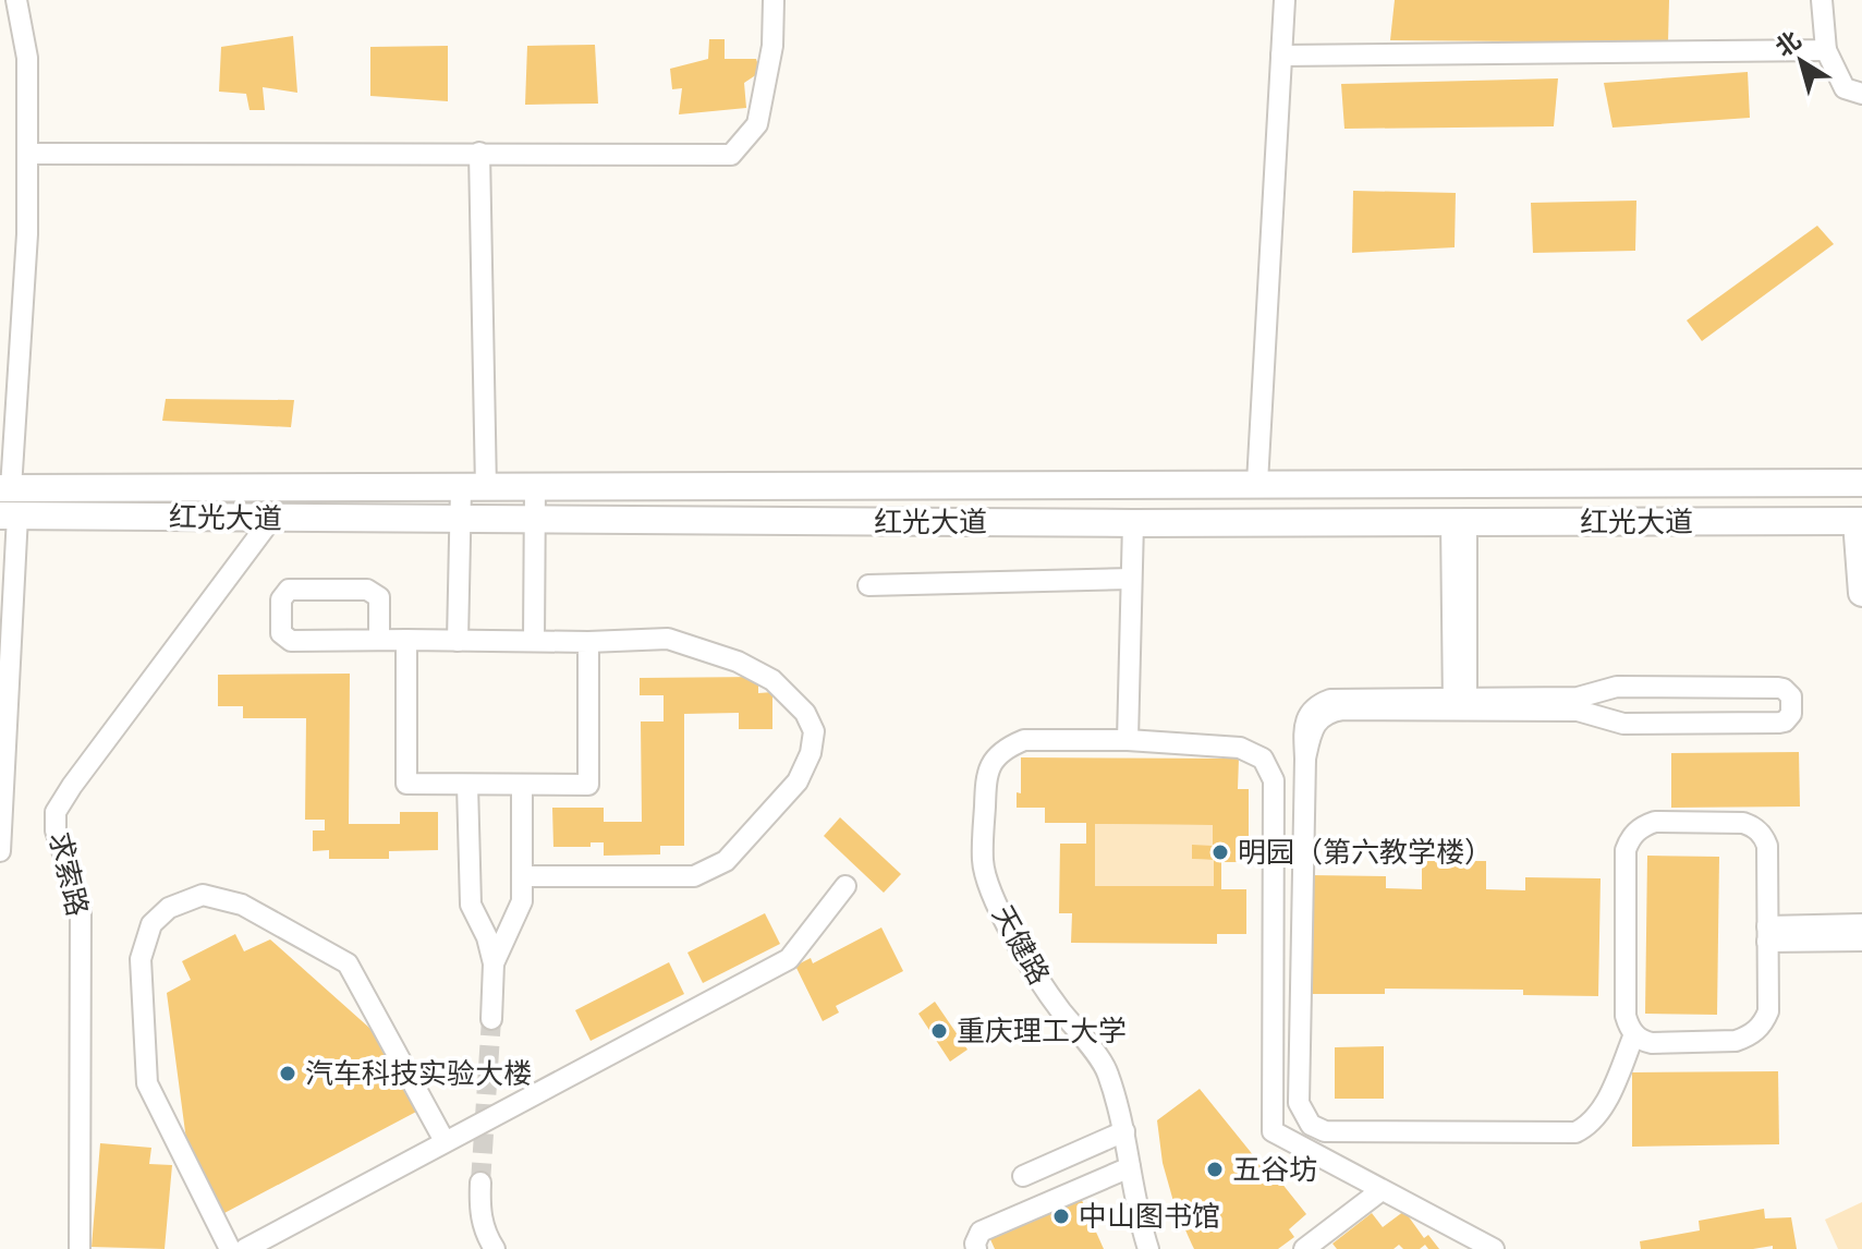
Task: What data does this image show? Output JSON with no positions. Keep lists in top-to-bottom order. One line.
{"streets":{"main road":["红光大道"],"street":["求索路","天健路"]},"crossings":[["红光大道","求索路"]],"places":["明园（第六教学楼）","重庆理工大学","汽车科技实验大楼","五谷坊","中山图书馆"],"north":"top left"}
